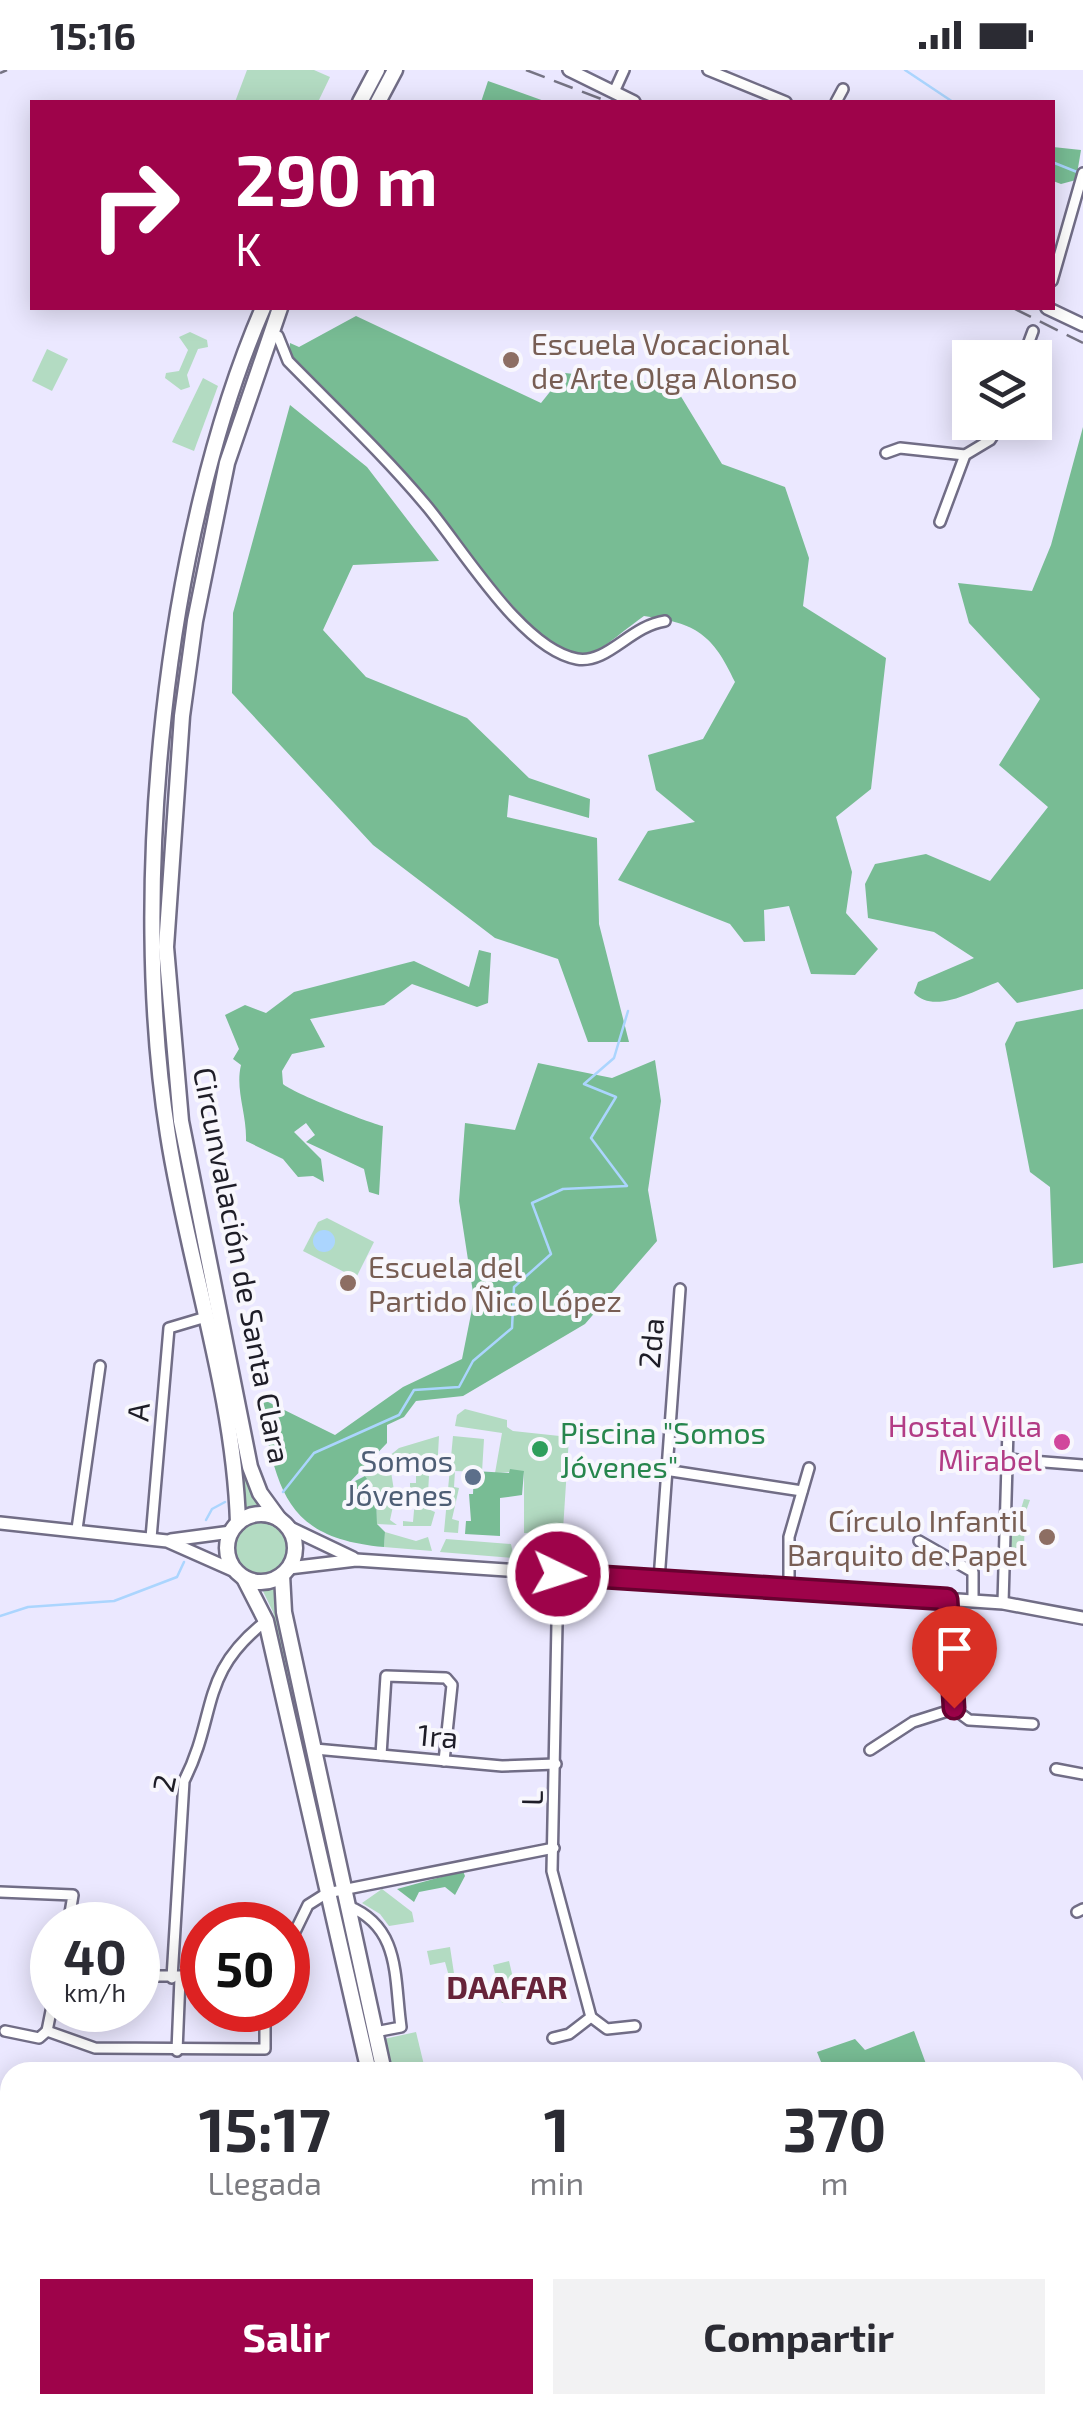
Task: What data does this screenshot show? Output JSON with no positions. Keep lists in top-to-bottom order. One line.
{"streets":{"highway":["Circunvalación de Santa Clara"],"street":["2da","A","1ra","2","L"]},"crossings":[["Circunvalación de Santa Clara","A"],["1ra","L"]],"districts":["DAAFAR"],"places":["Escuela Vocacional de Arte Olga Alonso","Escuela del Partido Ñico López","Hostal Villa Mirabel","Piscina \"Somos Jóvenes\"","Somos Jóvenes","Círculo Infantil Barquito de Papel"],"page":{"status":"15:16","turn":["290 m","K"],"speed":"40 km/h","limit":"50","eta":["15:17","Llegada","1","min","370","m"],"buttons":["Salir","Compartir"]}}
